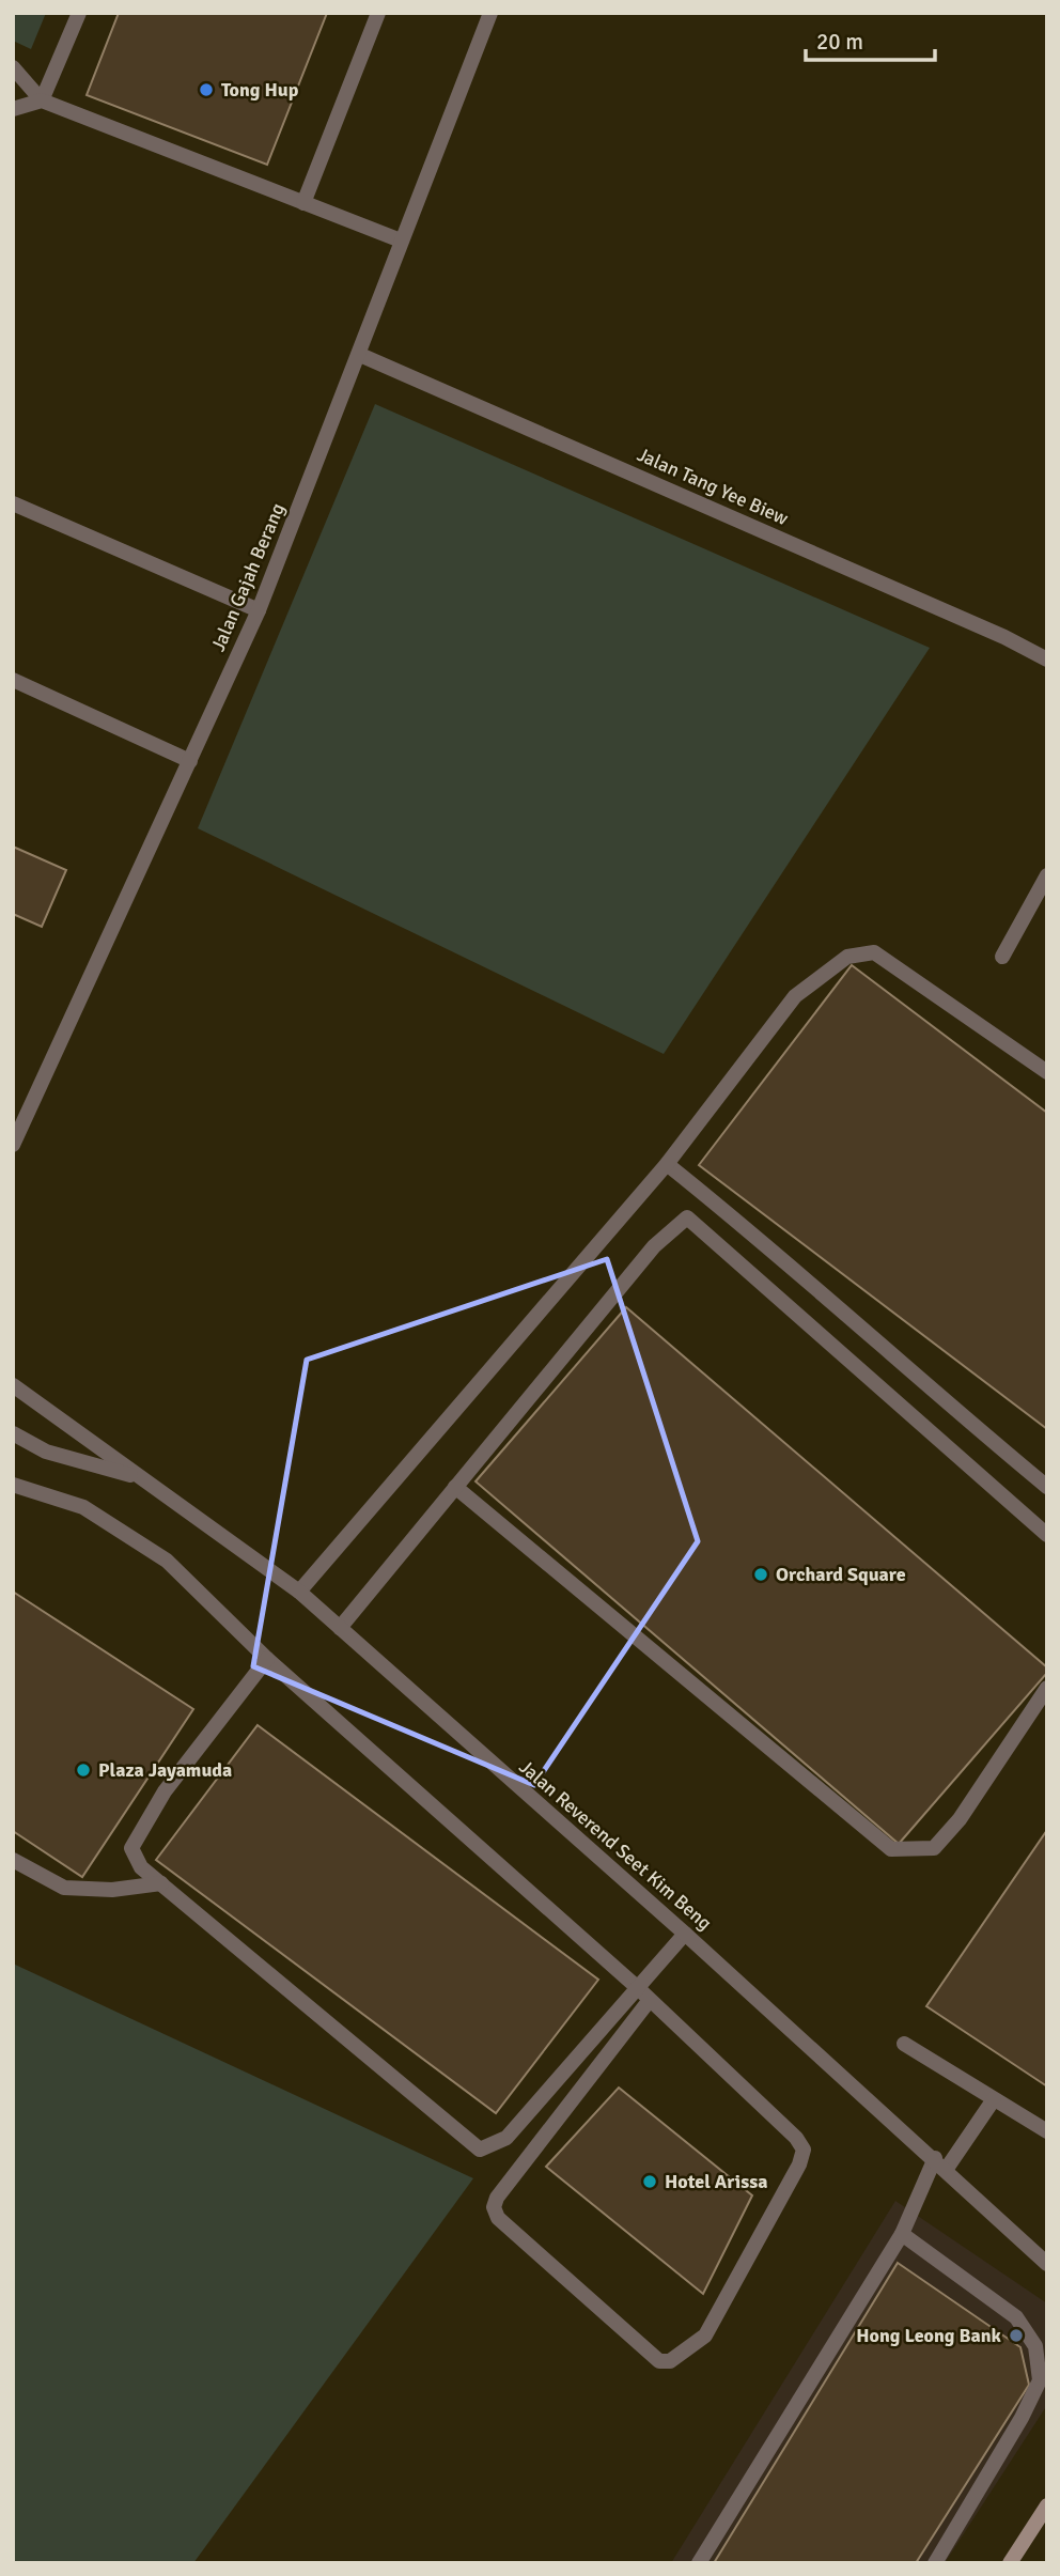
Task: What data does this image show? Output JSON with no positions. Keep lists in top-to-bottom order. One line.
{"streets":{"street":["Jalan Tang Yee Biew","Jalan Gajah Berang","Jalan Reverend Seet Kim Beng"]},"crossings":[["Jalan Tang Yee Biew","Jalan Gajah Berang"]],"places":["Tong Hup","Orchard Square","Plaza Jayamuda","Hotel Arissa","Hong Leong Bank"],"scale_bar":"20 m"}
